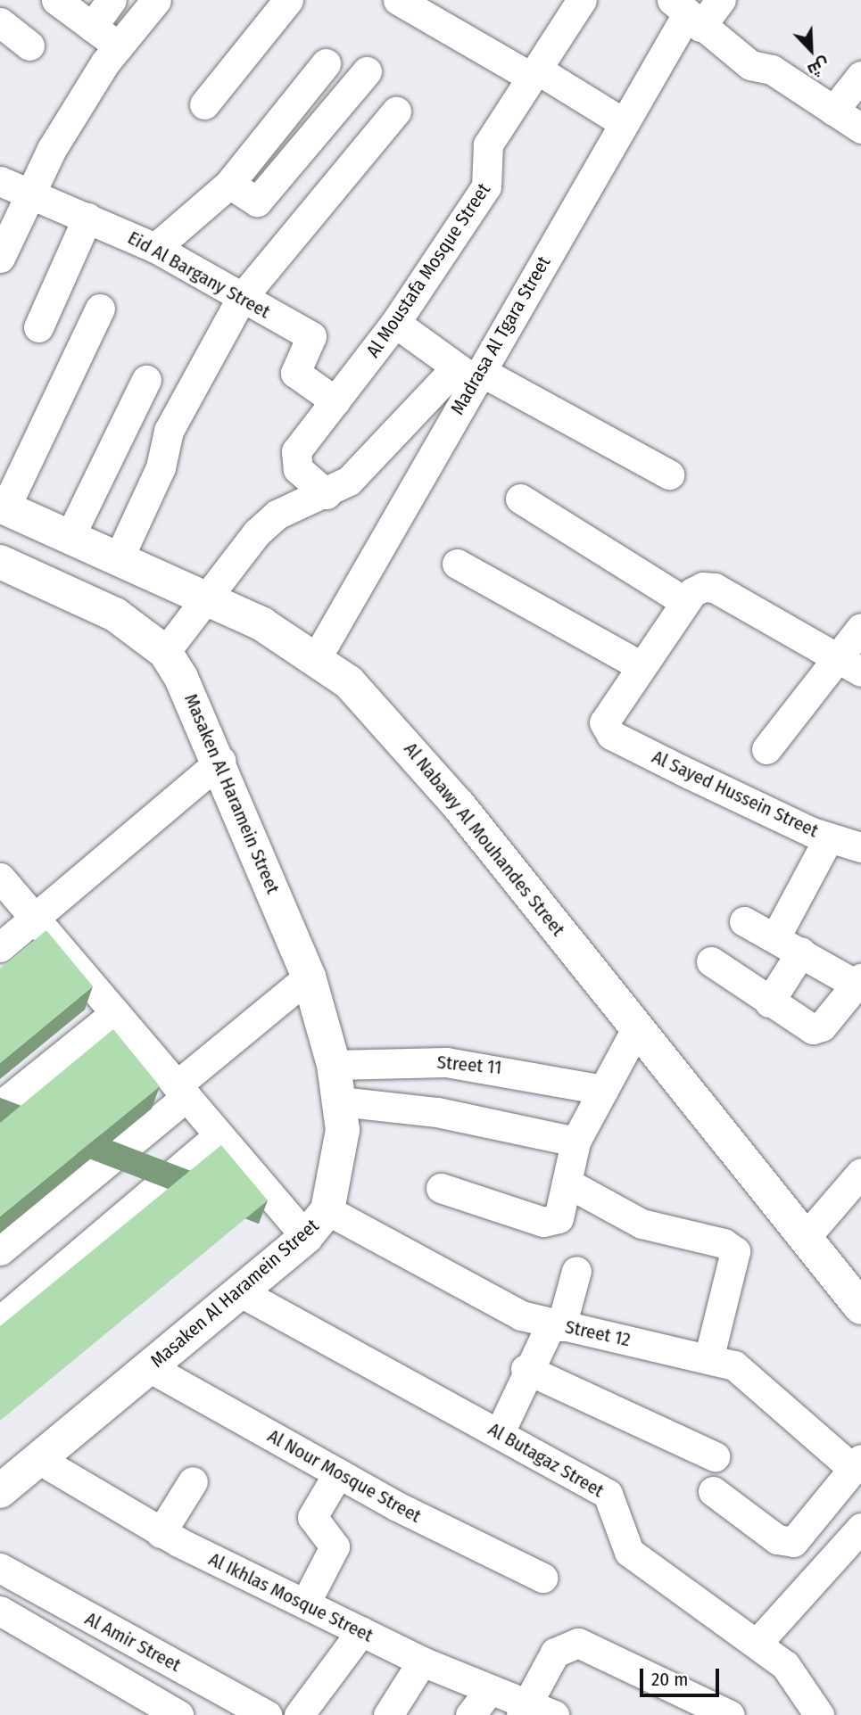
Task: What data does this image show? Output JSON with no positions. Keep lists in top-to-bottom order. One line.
{"streets":{"street":["Al Moustafa Mosque Street","Eid Al Bargany Street","Madrasa Al Tgara Street","Masaken Al Haramein Street","Al Sayed Hussein Street","Al Nabawy Al Mouhandes Street","Street 11","Street 12","Al Butagaz Street","Al Nour Mosque Street","Al Ikhlas Mosque Street","Al Amir Street"]},"crossings":[["Al Moustafa Mosque Street","Eid Al Bargany Street"],["Madrasa Al Tgara Street","Al Nabawy Al Mouhandes Street"],["Masaken Al Haramein Street","Street 11"],["Masaken Al Haramein Street","Street 12"],["Masaken Al Haramein Street","Al Butagaz Street"],["Masaken Al Haramein Street","Al Nour Mosque Street"],["Masaken Al Haramein Street","Al Ikhlas Mosque Street"]],"scale_bar":"20 m","north":"bottom right"}
